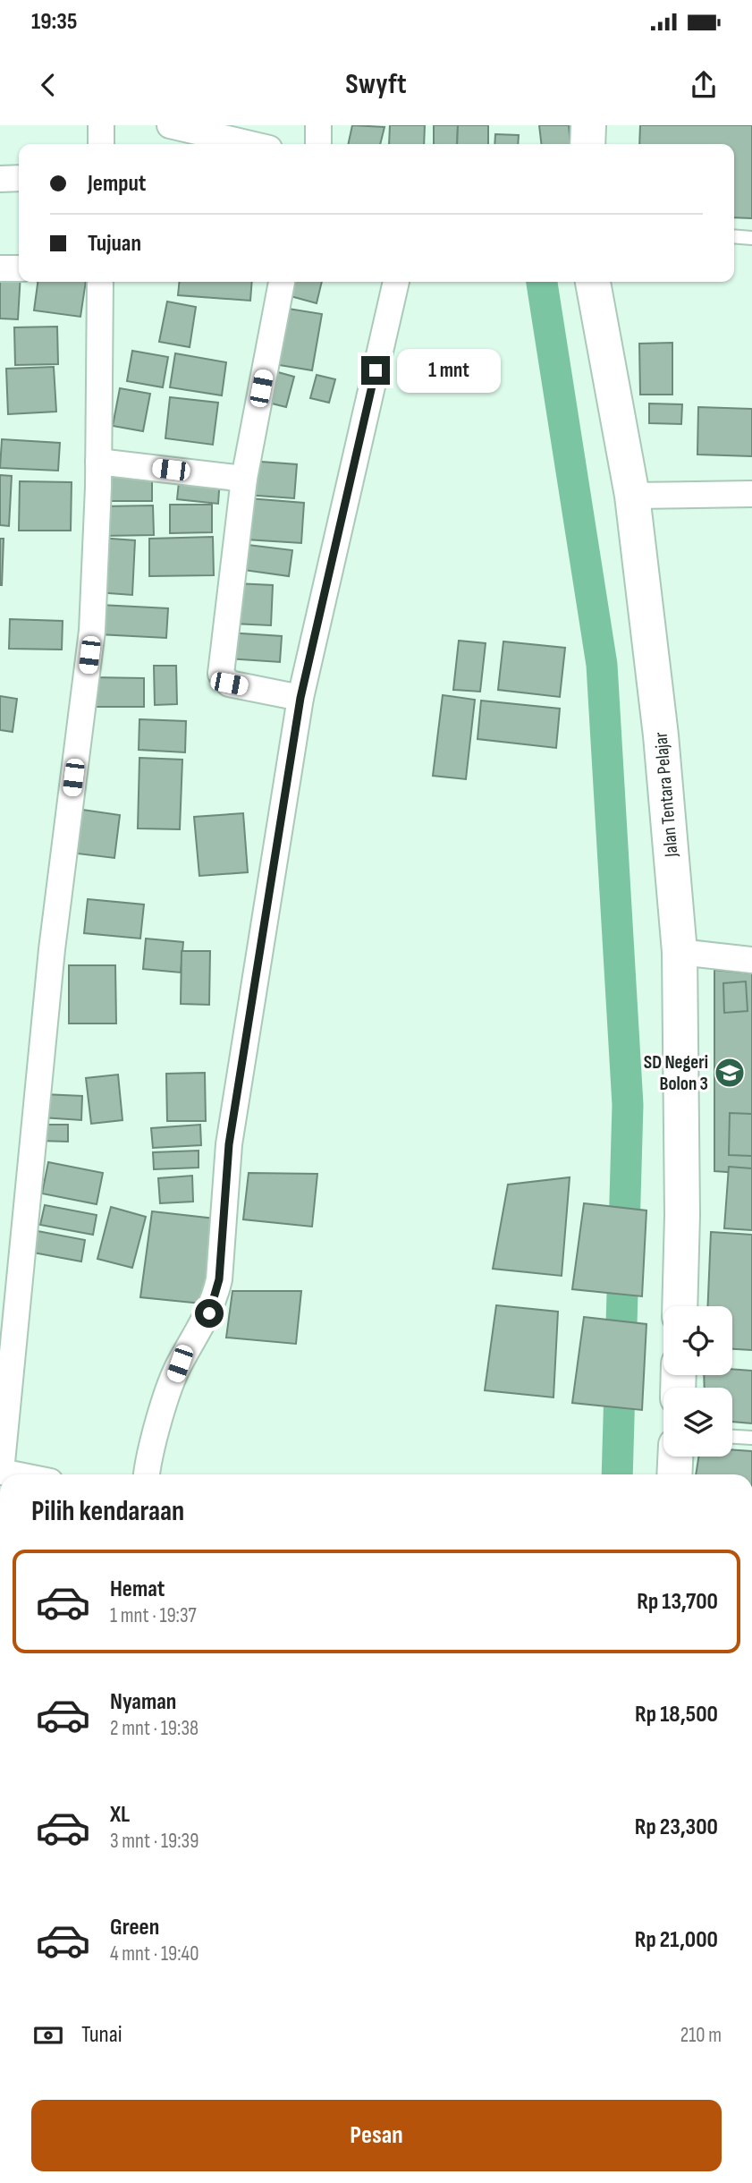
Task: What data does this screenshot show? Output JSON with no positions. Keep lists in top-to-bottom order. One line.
{"streets":{"main road":["Jalan Tentara Pelajar"]},"places":{"school or university":["SD Negeri Bolon 3"]},"page":{"status":"19:35","header":"Swyft","banner":["Jemput","Tujuan"],"bubble":"1 mnt","heading":"Pilih kendaraan","list":[{"name":"Hemat","note":"1 mnt · 19:37","value":"Rp 13,700"},{"name":"Nyaman","note":"2 mnt · 19:38","value":"Rp 18,500"},{"name":"XL","note":"3 mnt · 19:39","value":"Rp 23,300"},{"name":"Green","note":"4 mnt · 19:40","value":"Rp 21,000"}],"pay":["Tunai","210 m"],"buttons":"Pesan"}}
